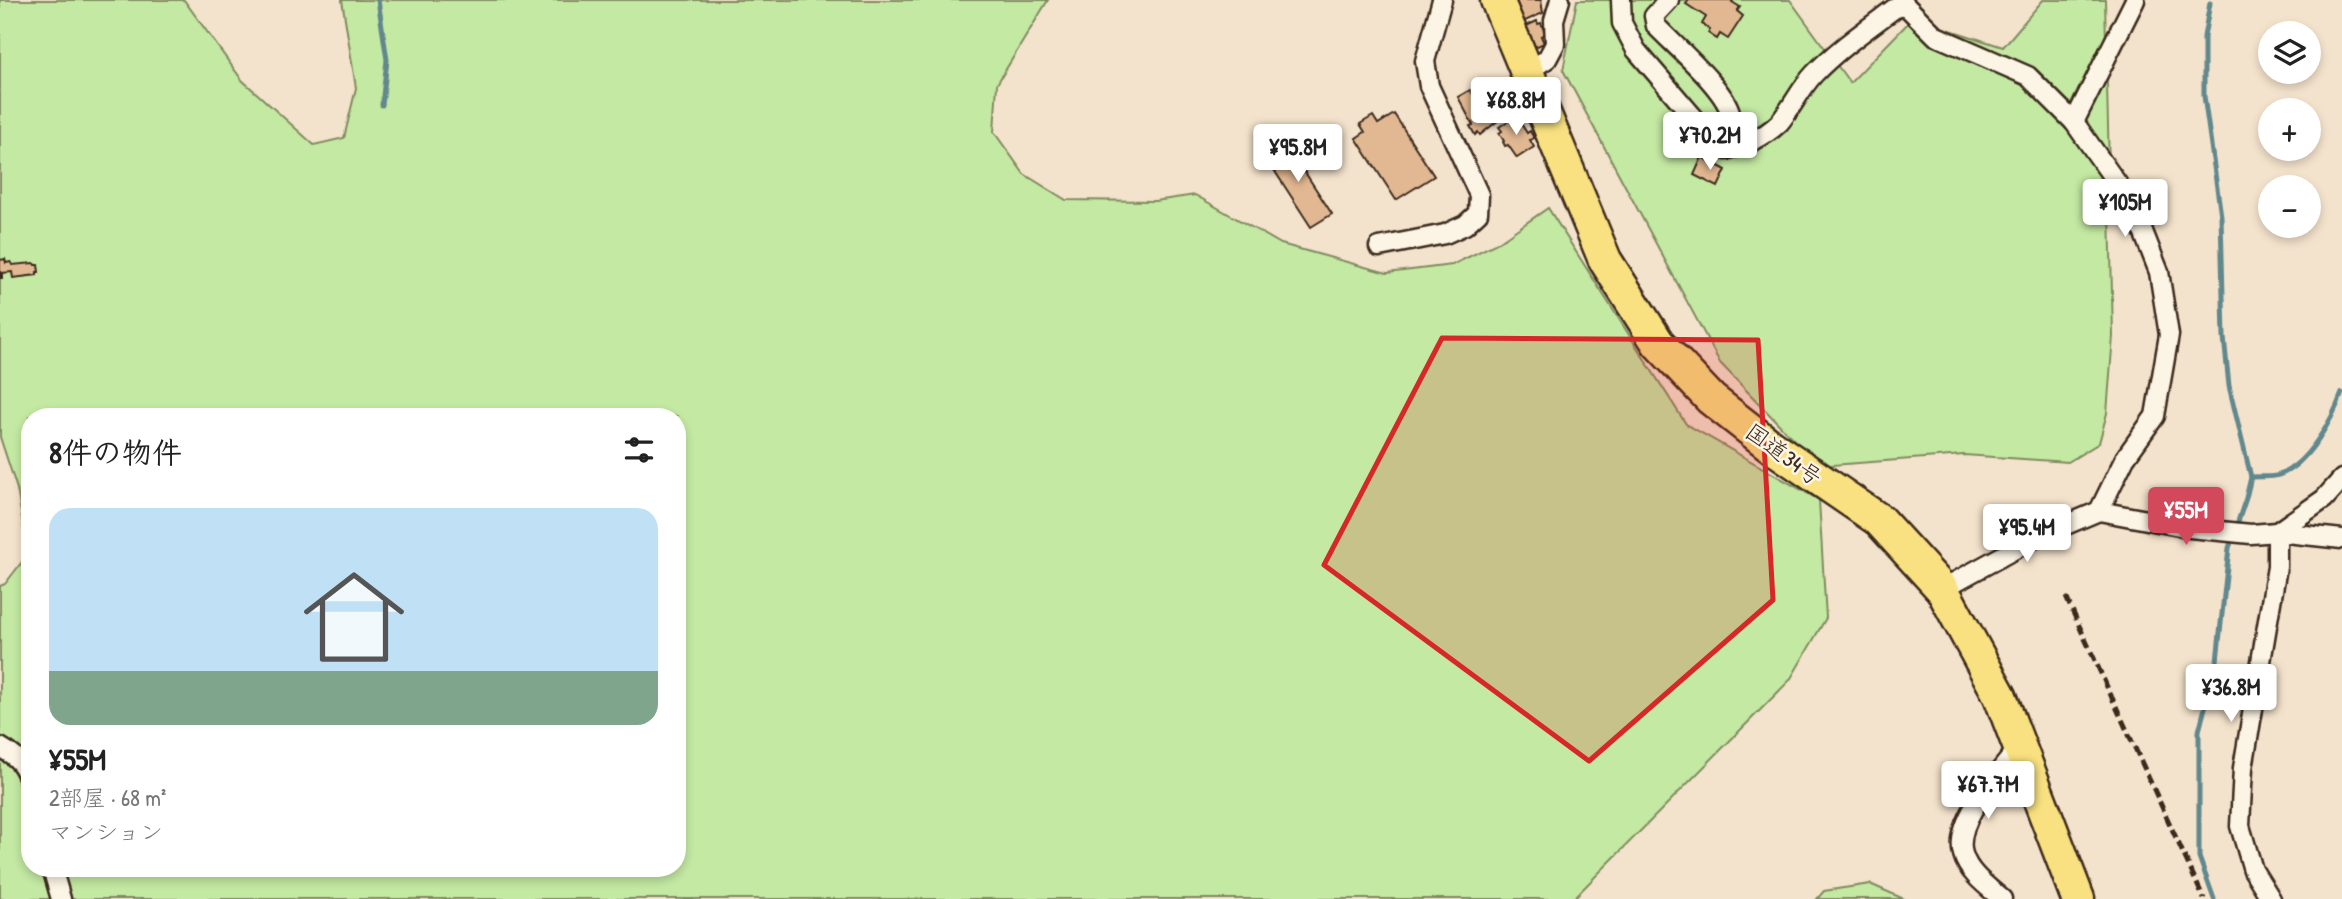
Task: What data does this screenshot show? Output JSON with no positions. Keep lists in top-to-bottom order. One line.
{"streets":{"highway":["国道34号"]},"page":{"map_buttons":["+","−"],"price":["¥68.8M","¥70.2M","¥95.8M","¥105M","¥55M","¥95.4M","¥36.8M","¥67.7M"],"heading":"8件の物件","list":[{"name":"¥55M","note":"2部屋 · 68 m² · マンション"}]}}
